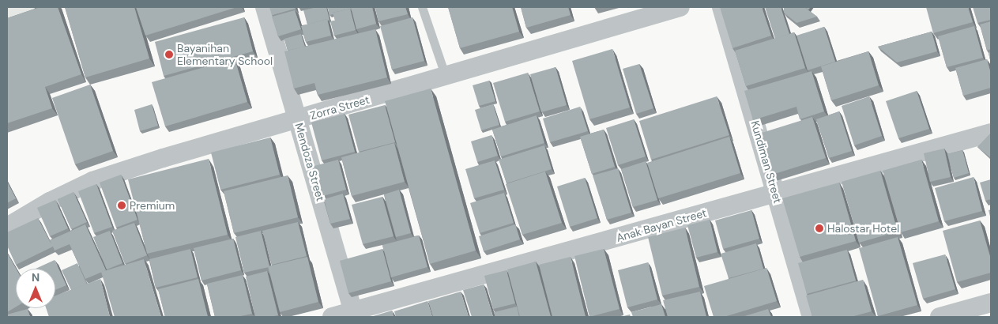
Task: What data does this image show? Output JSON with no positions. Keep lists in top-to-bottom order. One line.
{"streets":{"street":["Zorra Street","Mendoza Street","Kundiman Street","Anak Bayan Street"]},"crossings":[["Zorra Street","Mendoza Street"],["Mendoza Street","Anak Bayan Street"],["Kundiman Street","Anak Bayan Street"]],"places":["Bayanihan Elementary School","Premium","Halostar Hotel"],"north":"top"}
